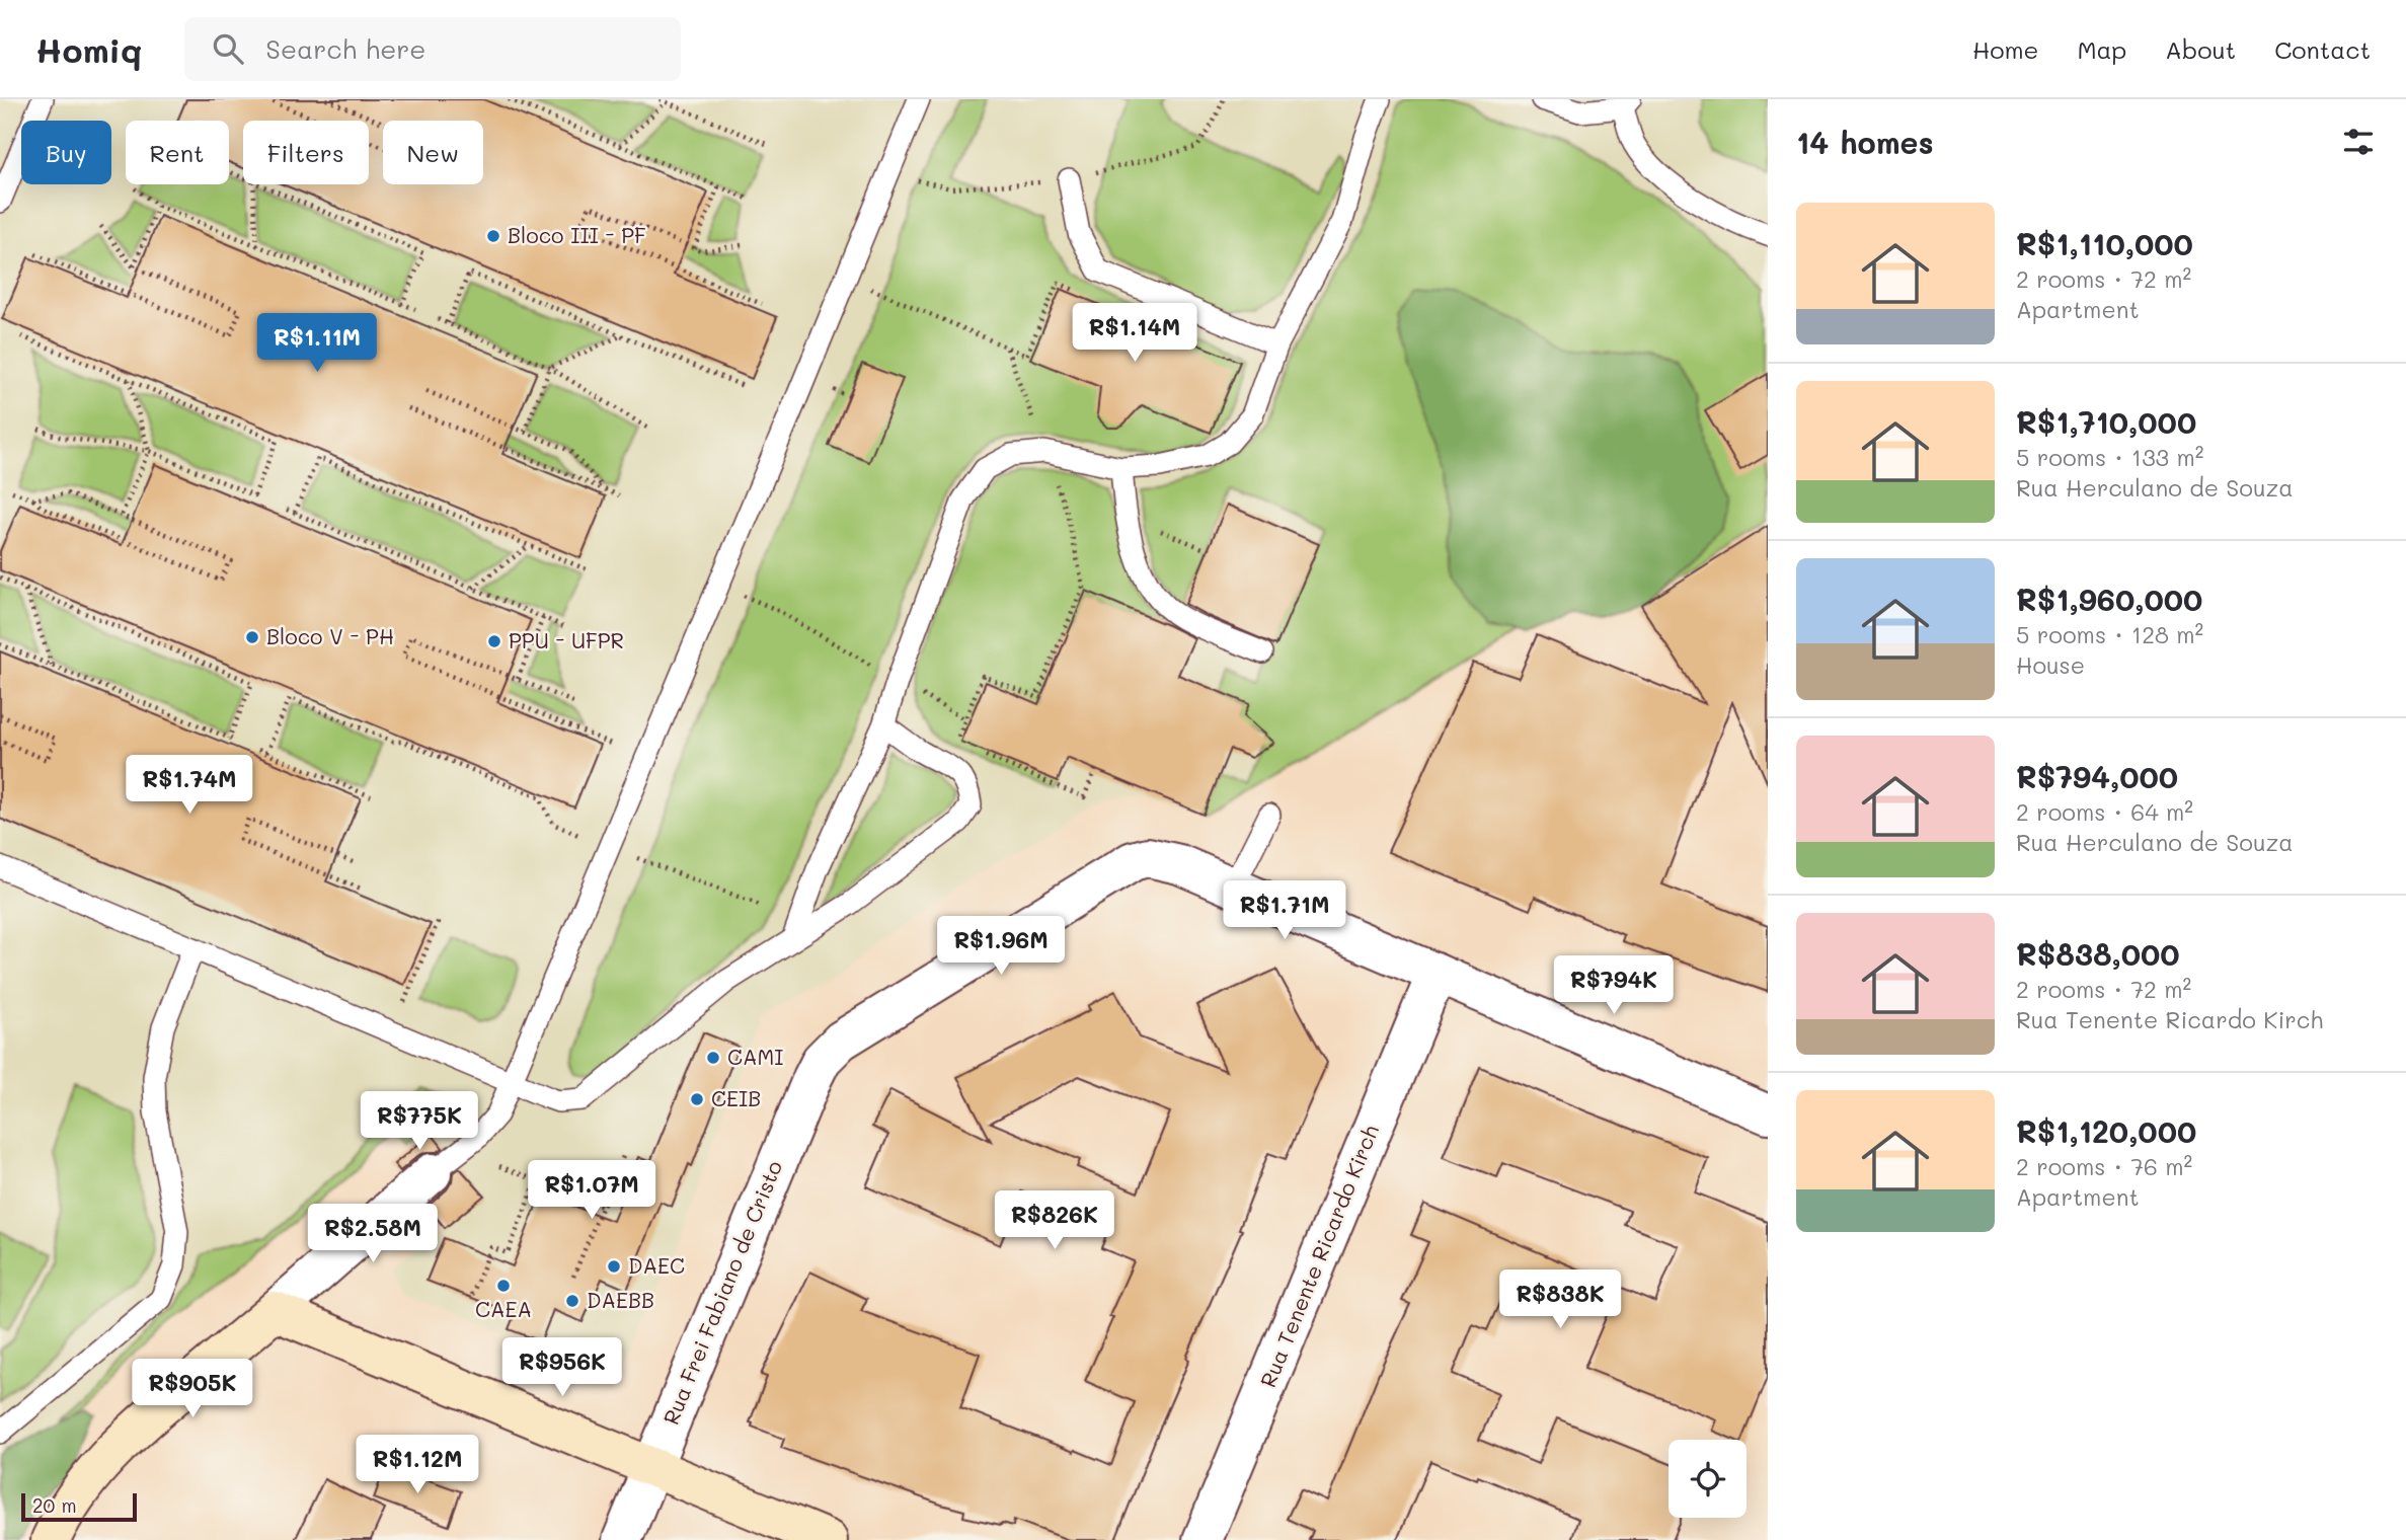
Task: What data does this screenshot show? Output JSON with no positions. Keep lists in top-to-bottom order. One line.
{"streets":{"street":["Rua Tenente Ricardo Kirch","Rua Frei Fabiano de Cristo"]},"places":["Bloco III - PF","Bloco V - PH","PPU - UFPR","CAMI","CEIB","DAEC","CAEA","DAEBB"],"scale_bar":"20 m","page":{"header":"Homiq","search":"Search here","nav":["Home","Map","About","Contact"],"heading":"14 homes","chip":["Buy","Rent","Filters","New"],"list":[{"name":"R$1,110,000","note":"2 rooms · 72 m² · Apartment"},{"name":"R$1,710,000","note":"5 rooms · 133 m² · Rua Herculano de Souza"},{"name":"R$1,960,000","note":"5 rooms · 128 m² · House"},{"name":"R$794,000","note":"2 rooms · 64 m² · Rua Herculano de Souza"},{"name":"R$838,000","note":"2 rooms · 72 m² · Rua Tenente Ricardo Kirch"},{"name":"R$1,120,000","note":"2 rooms · 76 m² · Apartment"}],"price":["R$1.14M","R$1.11M","R$1.74M","R$1.71M","R$1.96M","R$794K","R$775K","R$1.07M","R$826K","R$2.58M","R$838K","R$956K","R$905K","R$1.12M"],"scale":"20 m"}}
